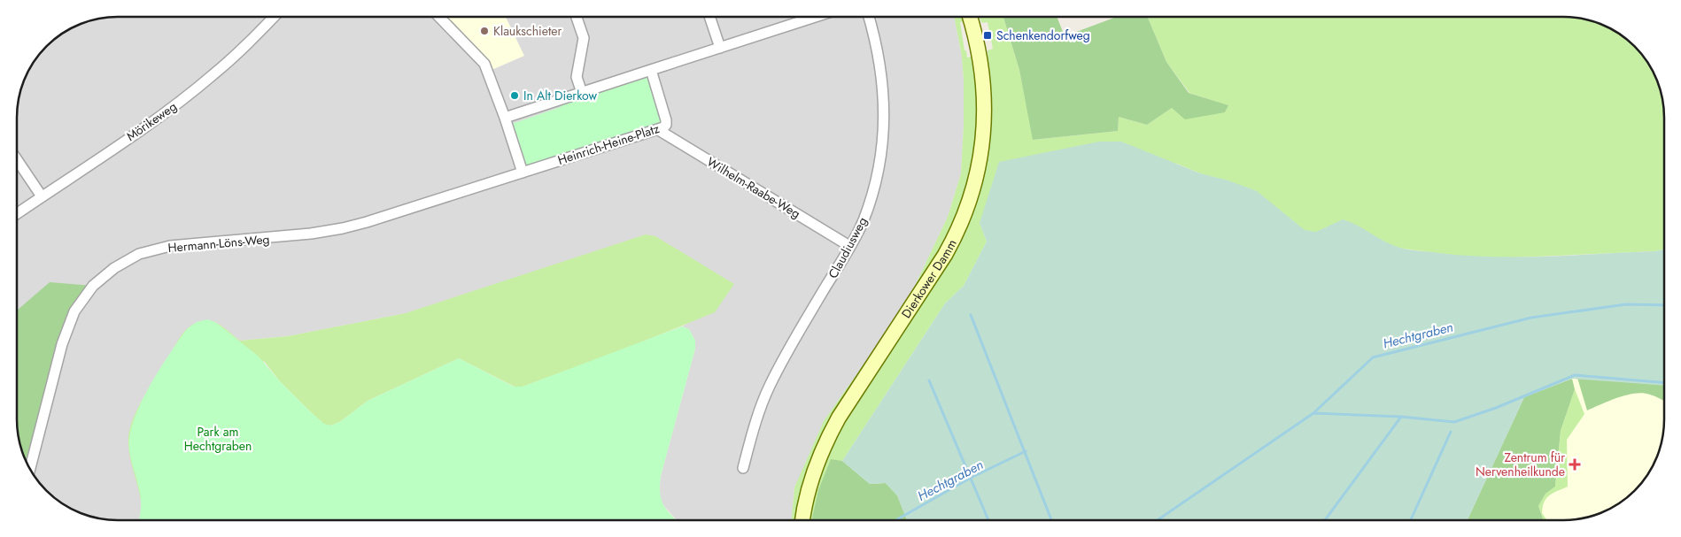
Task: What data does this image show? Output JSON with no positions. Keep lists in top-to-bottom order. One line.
{"streets":{"street":["Mörikeweg","Heinrich-Heine-Platz","Wilhelm-Raabe-Weg","Hermann-Löns-Weg","Claudiusweg","Dierkower Damm"]},"crossings":[["Heinrich-Heine-Platz","Wilhelm-Raabe-Weg"],["Heinrich-Heine-Platz","Hermann-Löns-Weg"],["Wilhelm-Raabe-Weg","Claudiusweg"]],"water":["Hechtgraben"],"parks":["Park am Hechtgraben"],"places":{"other":["Klaukschieter","In Alt Dierkow"],"transit":["Schenkendorfweg"],"health":["Zentrum für Nervenheilkunde"]}}
